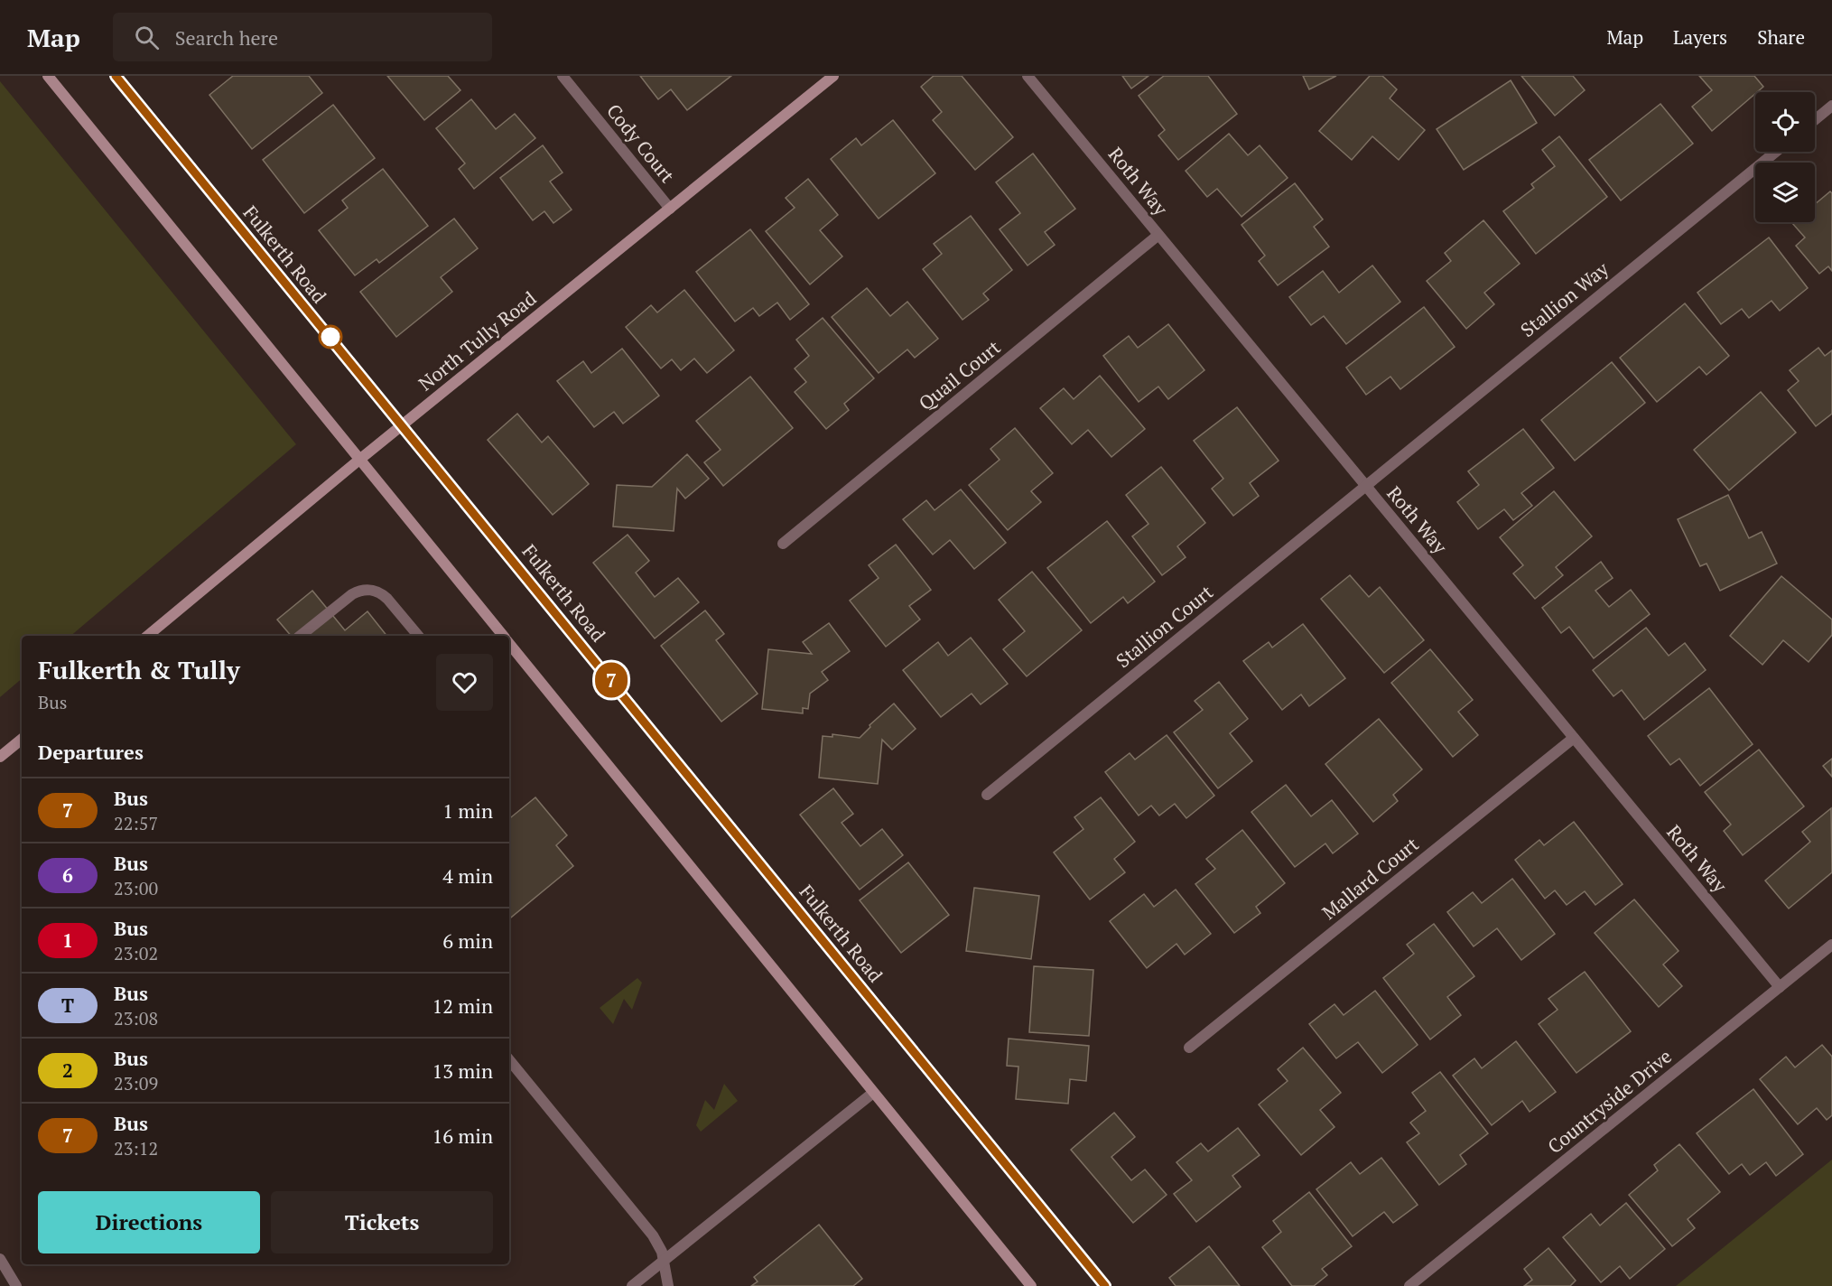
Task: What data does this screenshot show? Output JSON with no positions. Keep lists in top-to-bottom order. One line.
{"streets":{"street":["Cody Court","Roth Way","Fulkerth Road","Stallion Way","North Tully Road","Quail Court","Stallion Court","Mallard Court","Countryside Drive"]},"crossings":[["Cody Court","North Tully Road"],["Roth Way","Stallion Way"],["Roth Way","Quail Court"],["Roth Way","Stallion Court"],["Roth Way","Mallard Court"],["Roth Way","Countryside Drive"],["Fulkerth Road","North Tully Road"],["Stallion Way","Stallion Court"]],"lines":["bus line 7"],"page":{"header":"Map","search":"Search here","nav":["Map","Layers","Share"],"on_map":"7","heading":[["Fulkerth & Tully","Bus"],"Departures"],"list":[{"mark":"7","name":"Bus","note":"22:57","value":"1 min"},{"mark":"6","name":"Bus","note":"23:00","value":"4 min"},{"mark":"1","name":"Bus","note":"23:02","value":"6 min"},{"mark":"T","name":"Bus","note":"23:08","value":"12 min"},{"mark":"2","name":"Bus","note":"23:09","value":"13 min"},{"mark":"7","name":"Bus","note":"23:12","value":"16 min"}],"buttons":["Directions","Tickets"]}}
